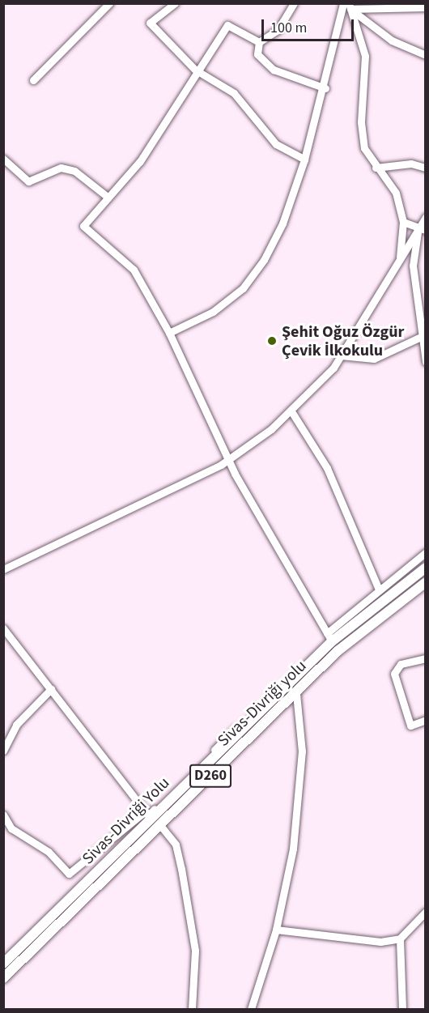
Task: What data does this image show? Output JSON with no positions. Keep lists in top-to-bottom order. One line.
{"streets":{"main road":["Sivas-Divriği yolu","D260","Sivas-Divriği Yolu"]},"places":["Şehit Oğuz Özgür Çevik İlkokulu"],"scale_bar":"100 m"}
